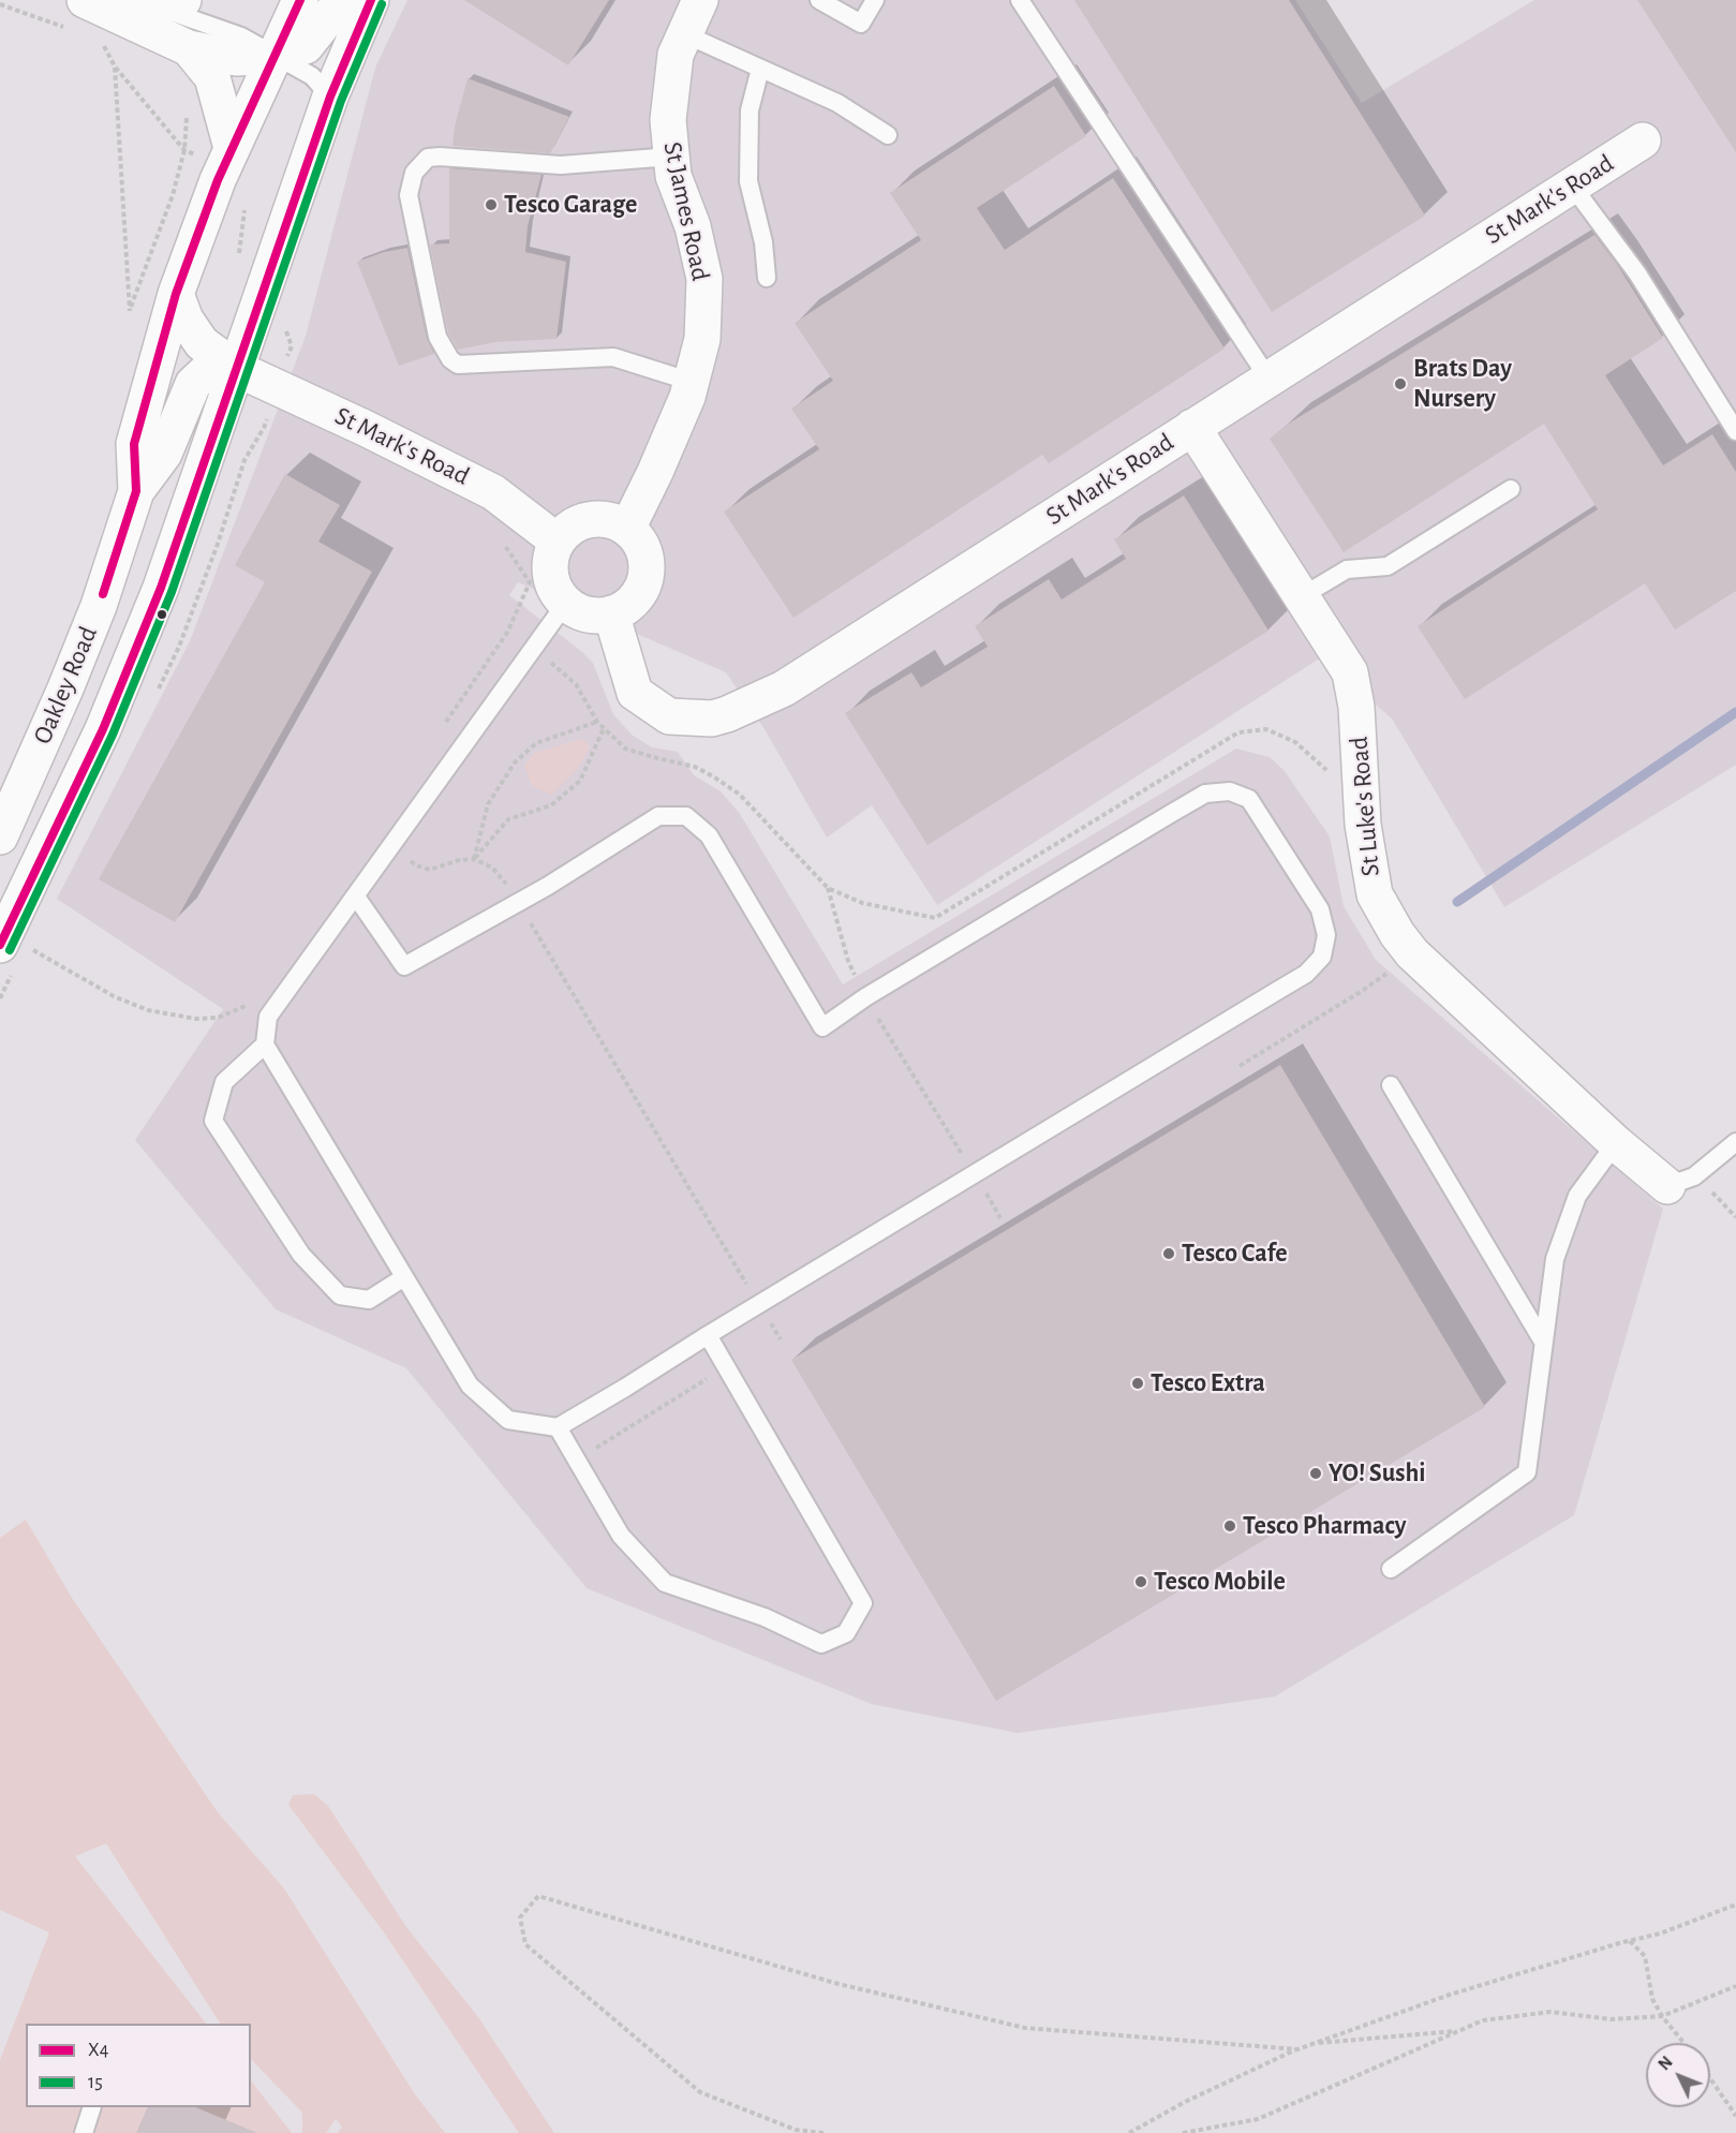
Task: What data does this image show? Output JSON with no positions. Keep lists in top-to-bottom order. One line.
{"streets":{"main road":["St Mark's Road","St James Road","Oakley Road","St Luke's Road"]},"crossings":[["St Mark's Road","St James Road"],["St Mark's Road","Oakley Road"],["St Mark's Road","St Luke's Road"]],"places":["Tesco Garage","Brats Day Nursery","Tesco Cafe","Tesco Extra","YO! Sushi","Tesco Pharmacy","Tesco Mobile"],"lines":["transit line X4","transit line 15"],"legend":["X4","15"],"north":"top left"}
